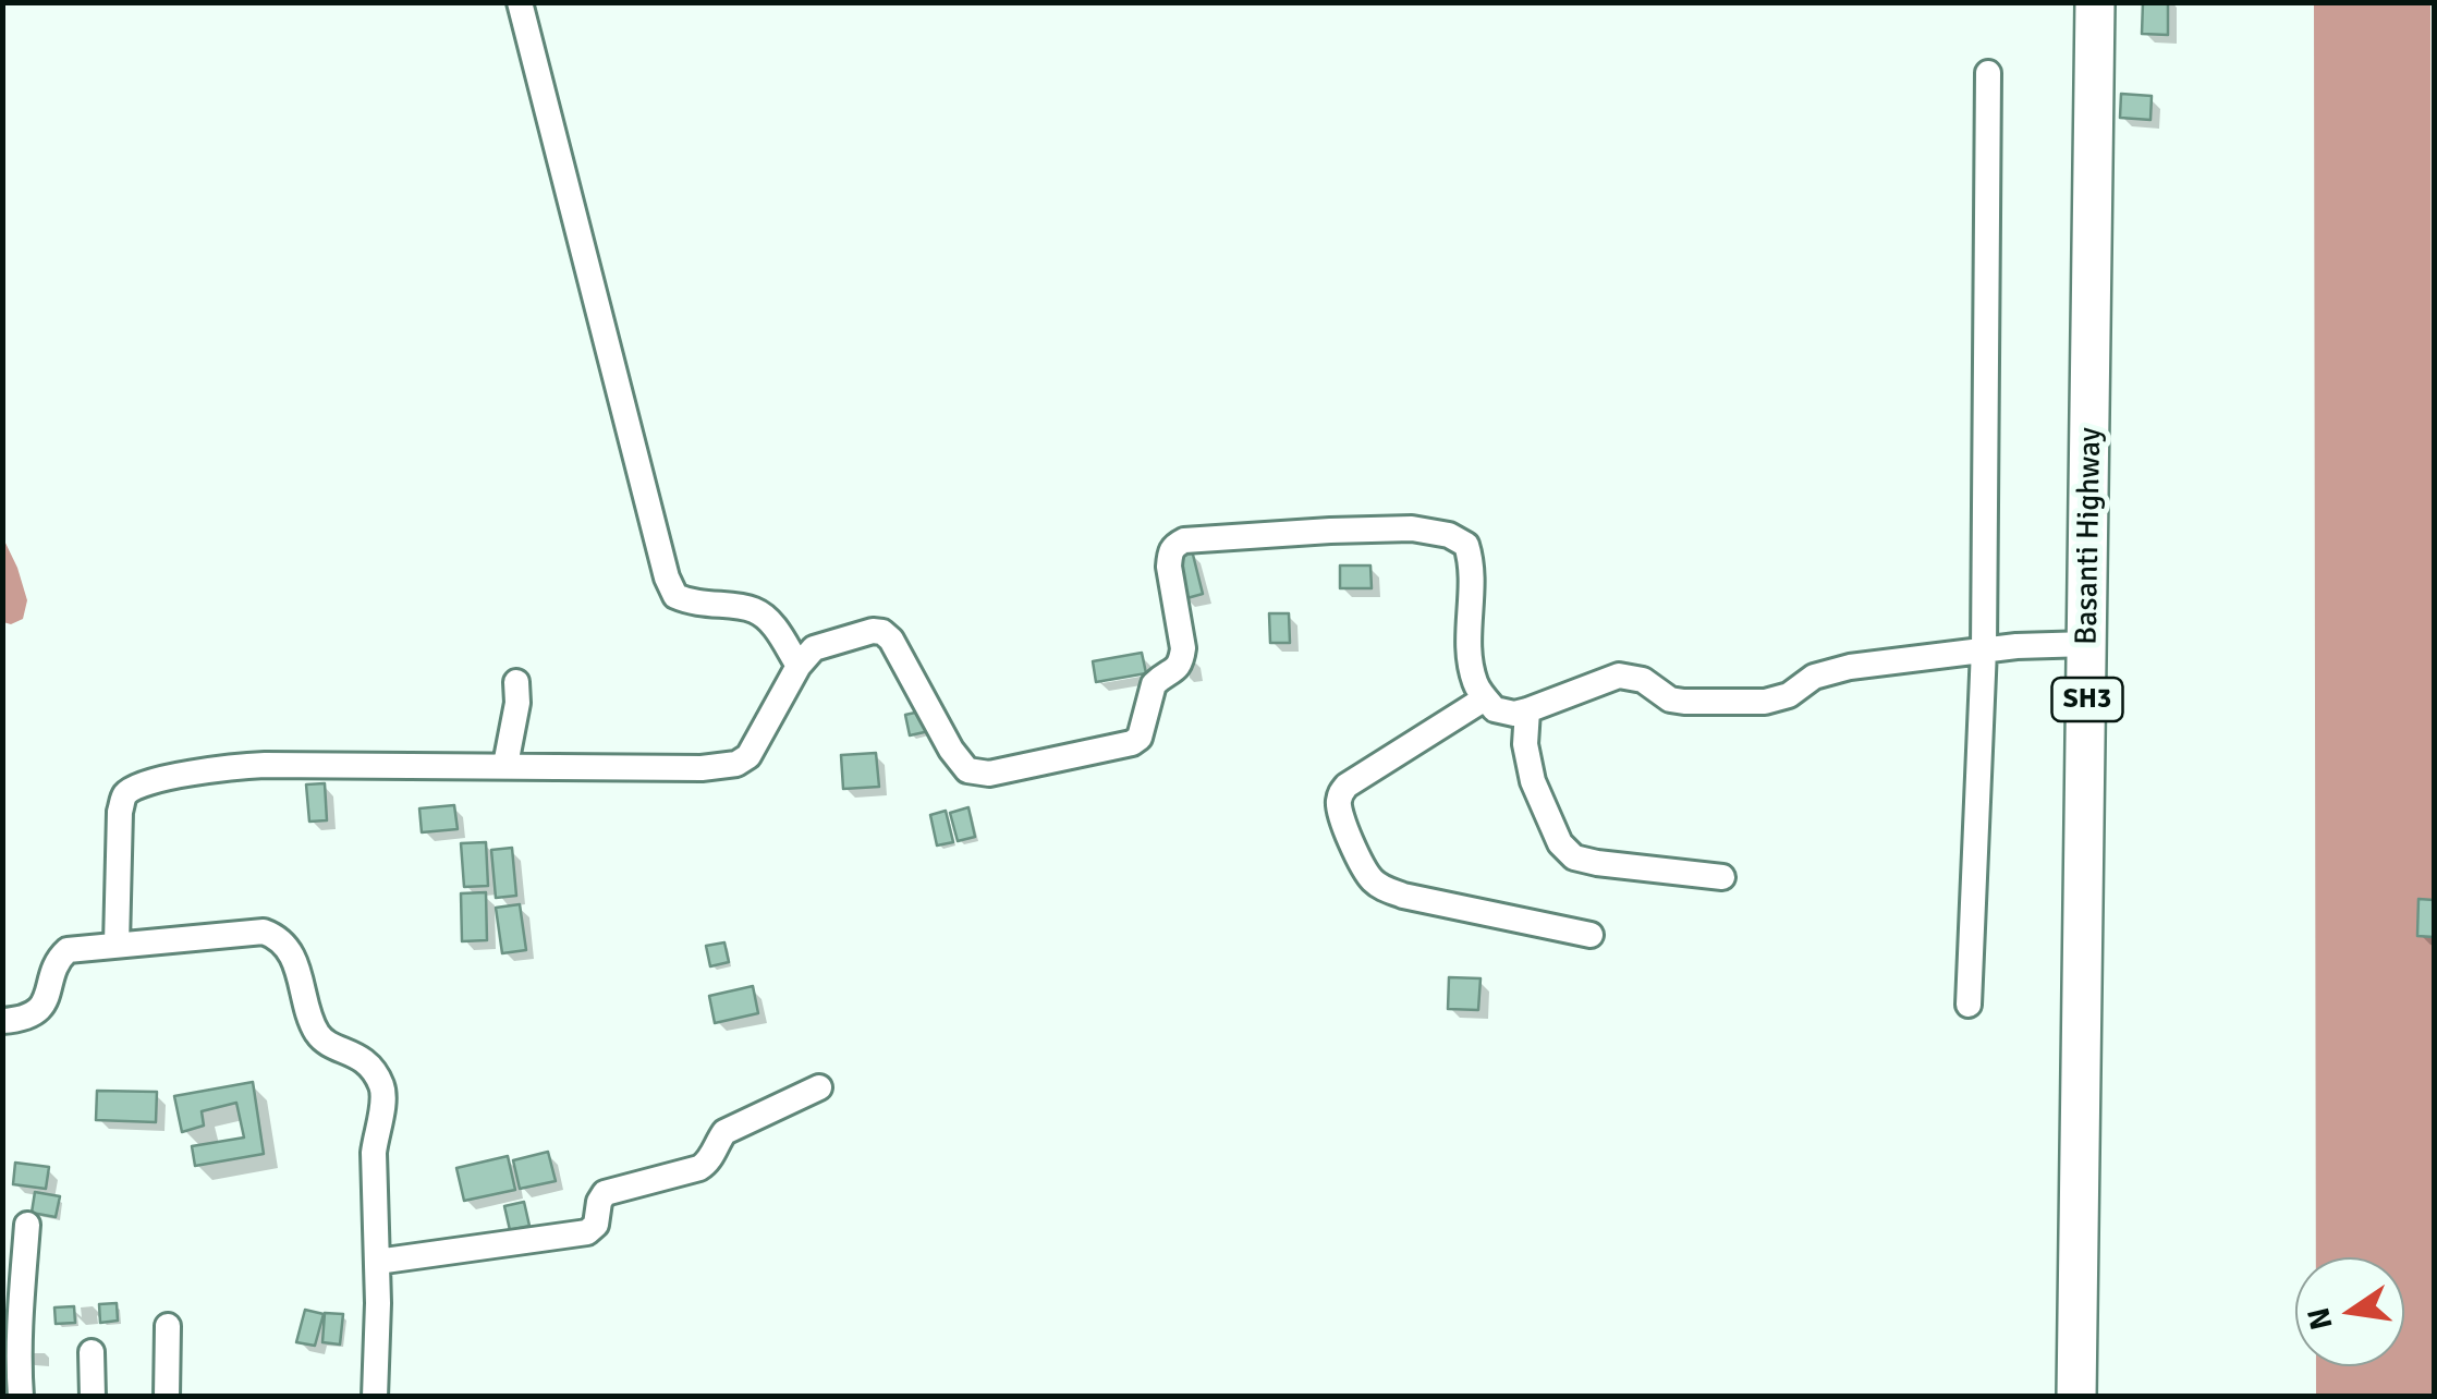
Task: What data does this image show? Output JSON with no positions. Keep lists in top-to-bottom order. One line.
{"streets":{"main road":["Basanti Highway","SH3"]},"north":"left"}
